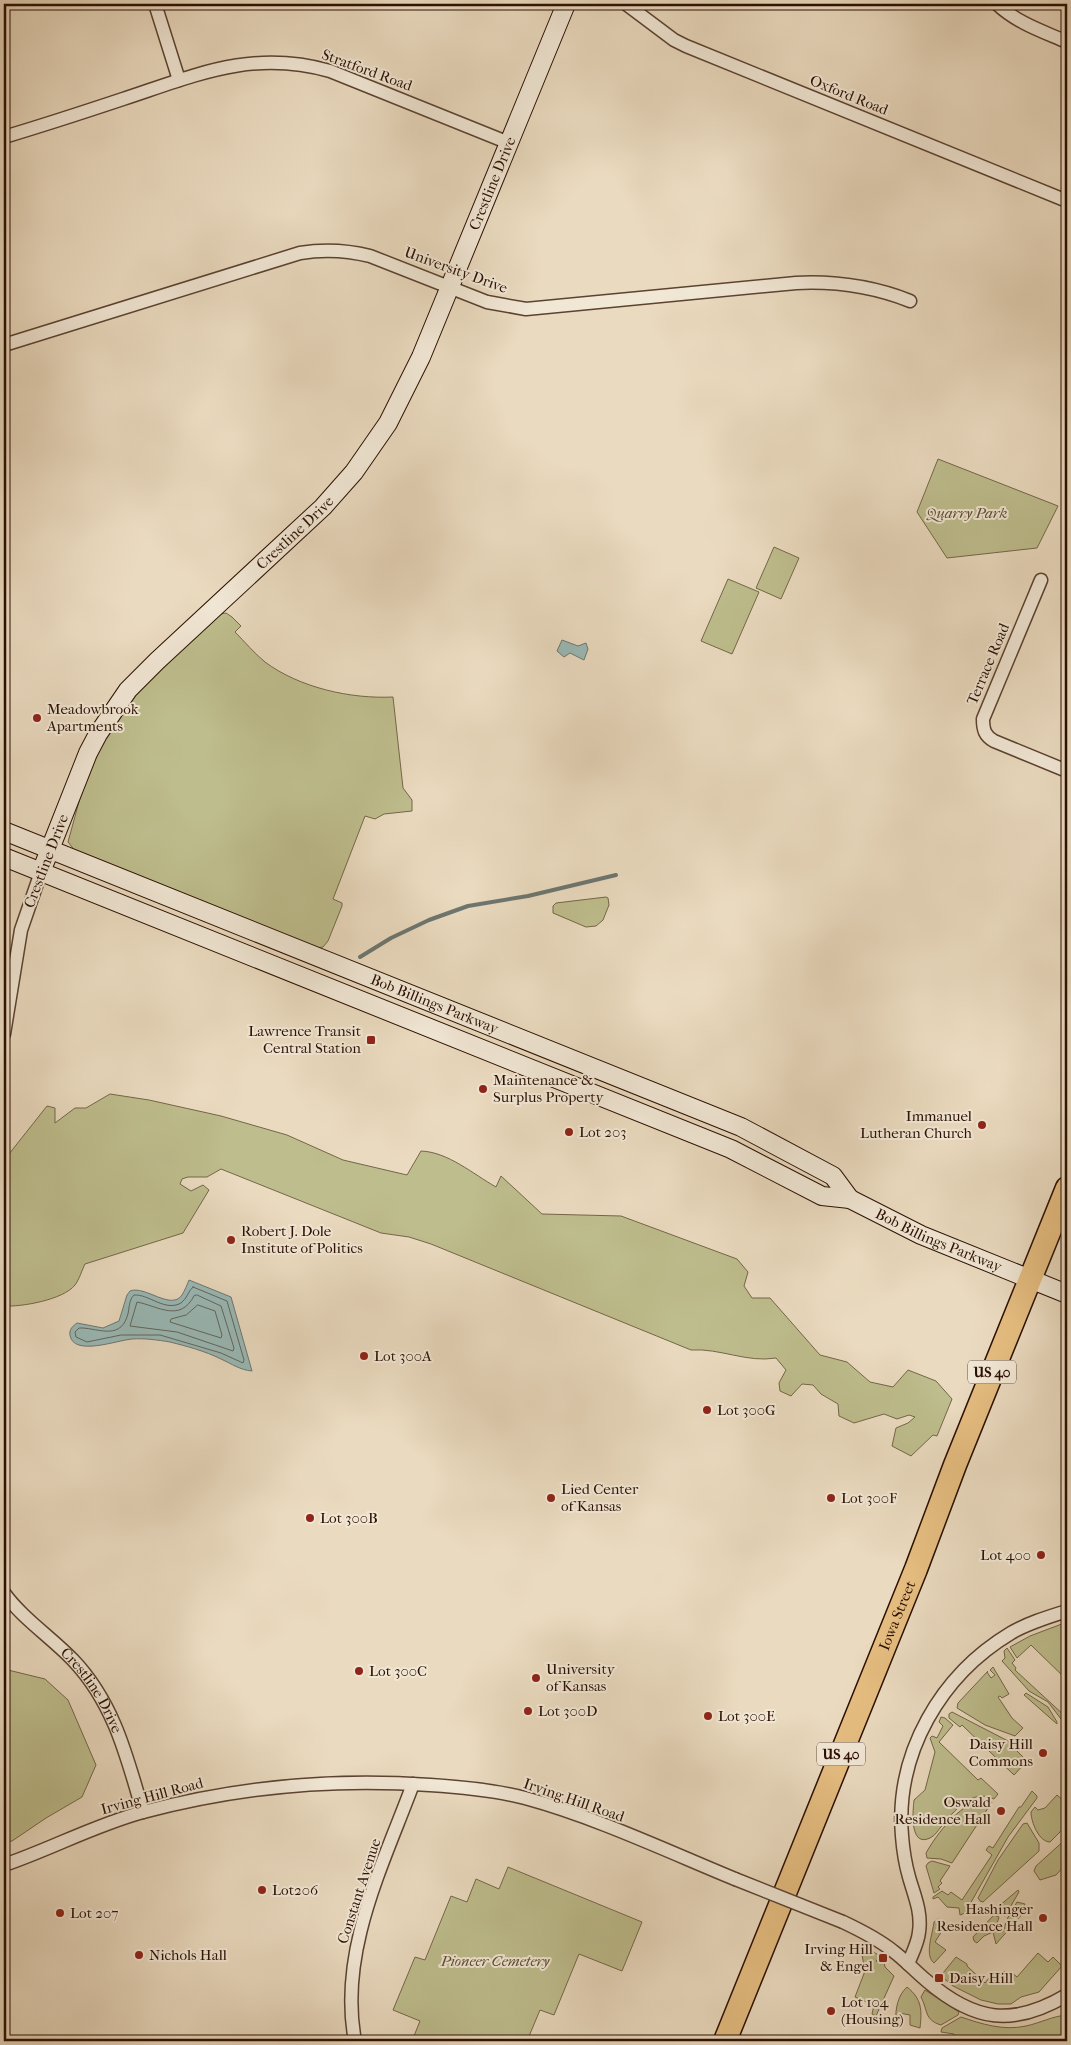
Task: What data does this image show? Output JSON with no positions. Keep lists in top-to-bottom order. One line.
{"streets":{"highway":["US 40","Iowa Street"],"main road":["Crestline Drive","Bob Billings Parkway"],"street":["Stratford Road","Oxford Road","University Drive","Terrace Road","Irving Hill Road","Constant Avenue"]},"crossings":[["Stratford Road","Crestline Drive"],["Crestline Drive","University Drive"],["Crestline Drive","Bob Billings Parkway"],["Crestline Drive","Irving Hill Road"],["Bob Billings Parkway","Iowa Street"],["Irving Hill Road","Constant Avenue"]],"parks":["Quarry Park","Pioneer Cemetery"],"places":{"other":["Meadowbrook Apartments","Maintenance & Surplus Property","Immanuel Lutheran Church","Lot 203","Robert J. Dole Institute of Politics","Lot 300A","Lot 300G","Lied Center of Kansas","Lot 300F","Lot 300B","Lot 400","Lot 300C","University of Kansas","Lot 300D","Lot 300E","Daisy Hill Commons","Oswald Residence Hall","Lot206","Lot 207","Hashinger Residence Hall","Nichols Hall","Lot 104 (Housing)"],"transit":["Lawrence Transit Central Station","Irving Hill & Engel","Daisy Hill"]}}
